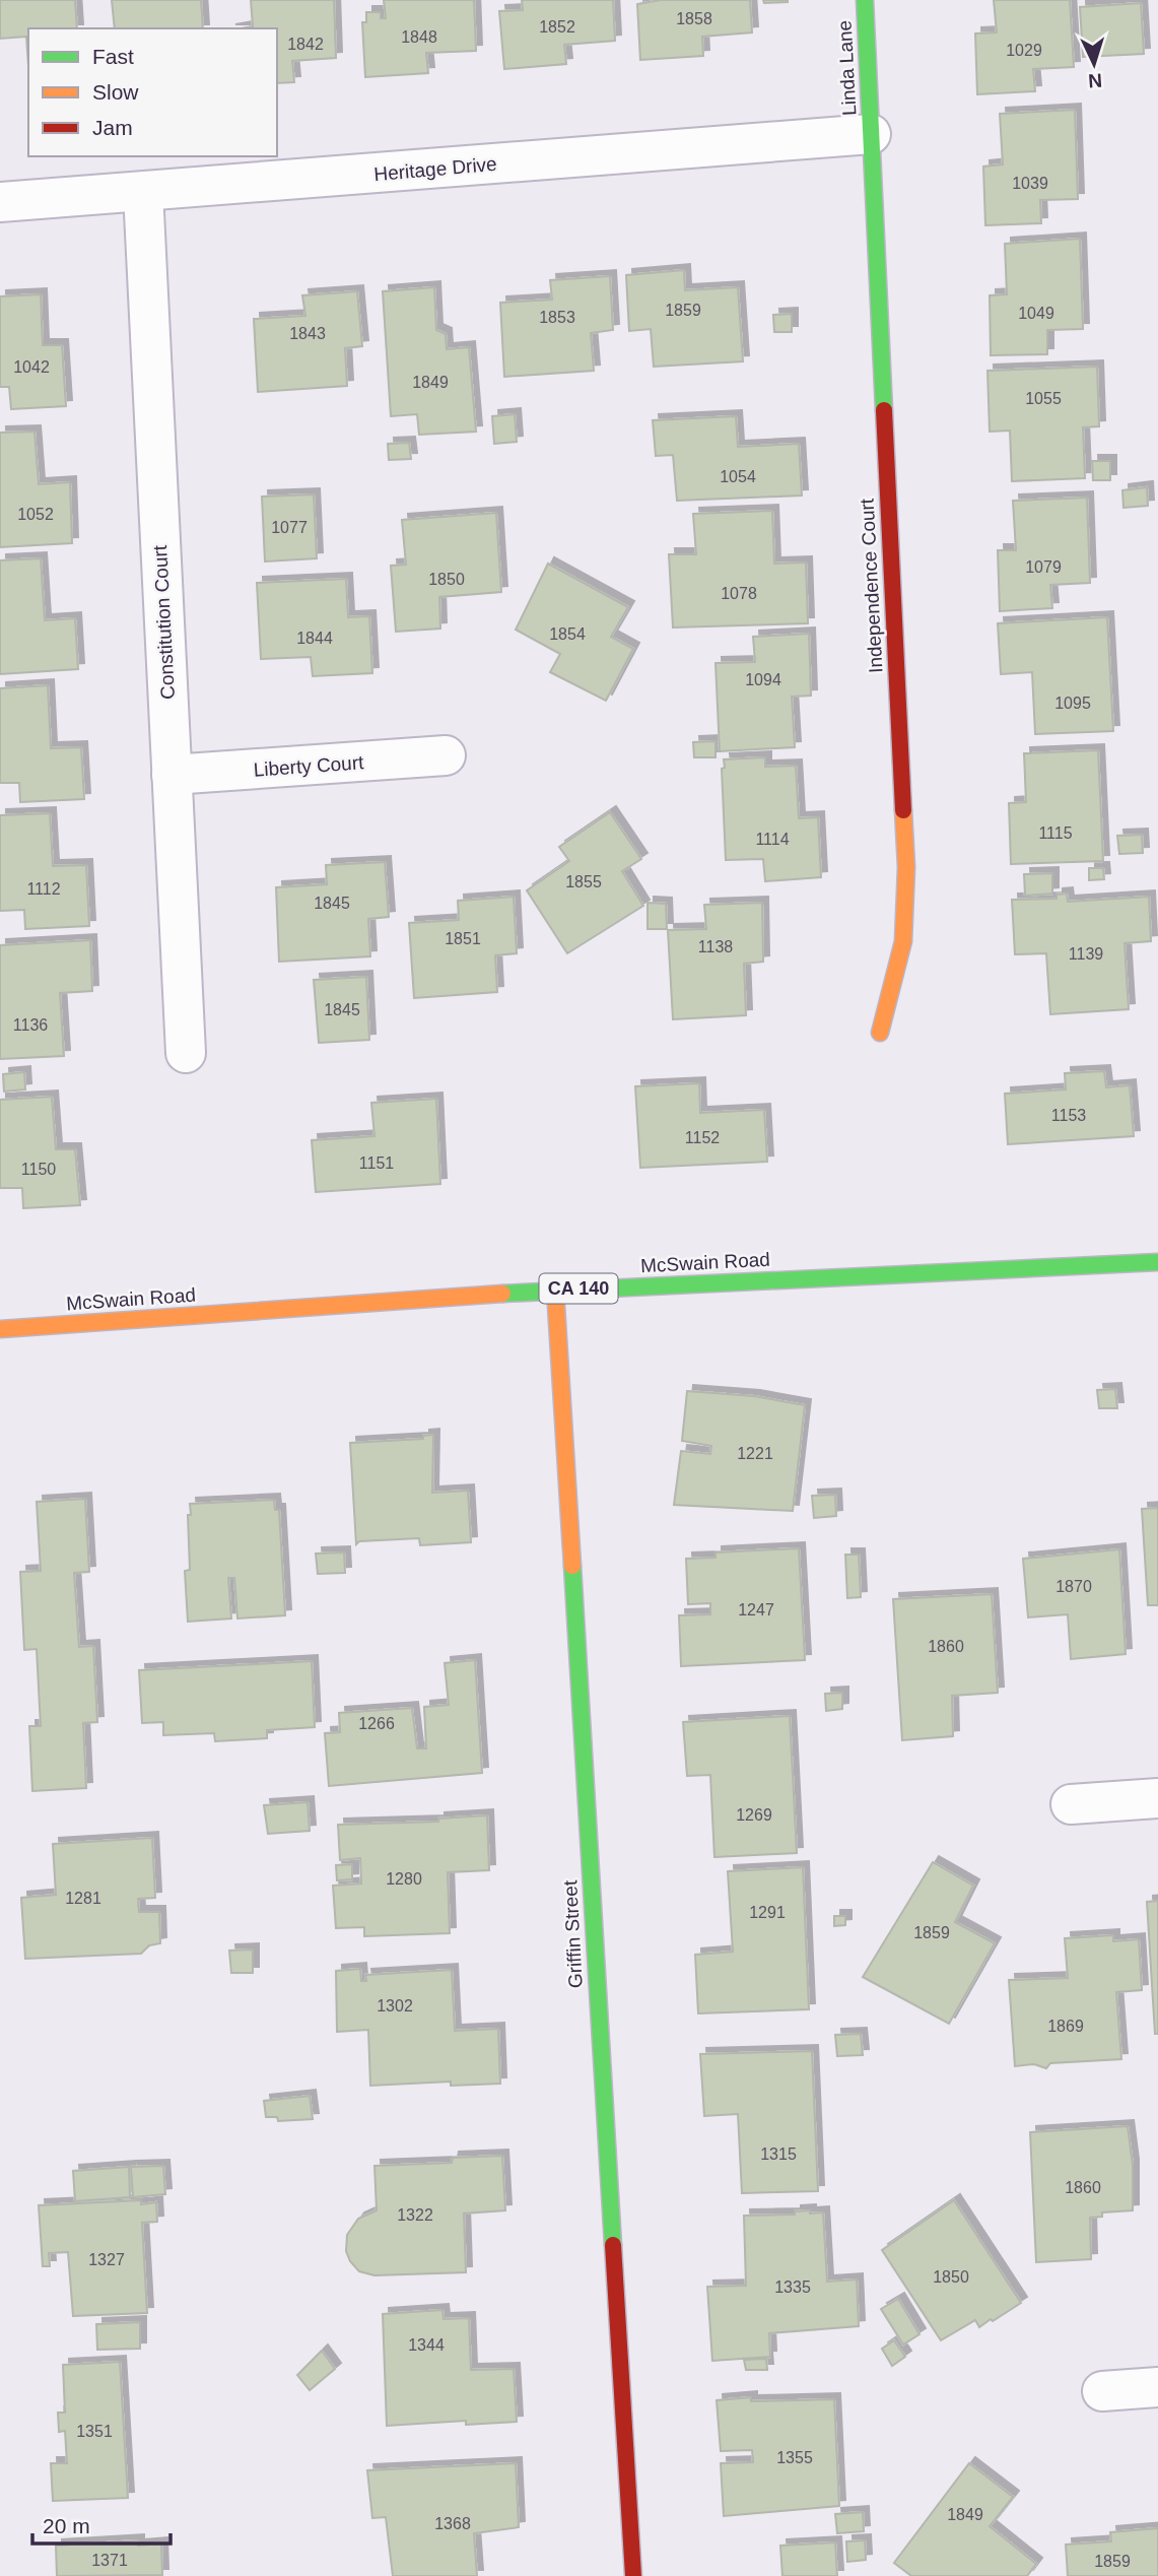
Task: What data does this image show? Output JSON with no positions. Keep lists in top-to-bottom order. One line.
{"streets":{"street":["Linda Lane","Heritage Drive","Independence Court","Constitution Court","Liberty Court","McSwain Road","CA 140","Griffin Street"]},"crossings":[["Linda Lane","Heritage Drive"],["Linda Lane","Independence Court"],["Heritage Drive","Independence Court"],["Heritage Drive","Constitution Court"],["Constitution Court","Liberty Court"],["McSwain Road","Griffin Street"]],"house_numbers":["1858","1852","1848","1842","1029","1039","1859","1049","1853","1843","1042","1849","1055","1054","1052","1077","1079","1850","1078","1854","1844","1094","1095","1115","1114","1855","1112","1845","1851","1138","1139","1845","1136","1153","1152","1151","1150","1221","1870","1247","1860","1266","1269","1280","1281","1291","1859","1302","1869","1315","1860","1322","1327","1850","1335","1344","1351","1355","1849","1368","1371","1859"],"legend":["Fast","Slow","Jam"],"scale_bar":"20 m","north":"bottom"}
